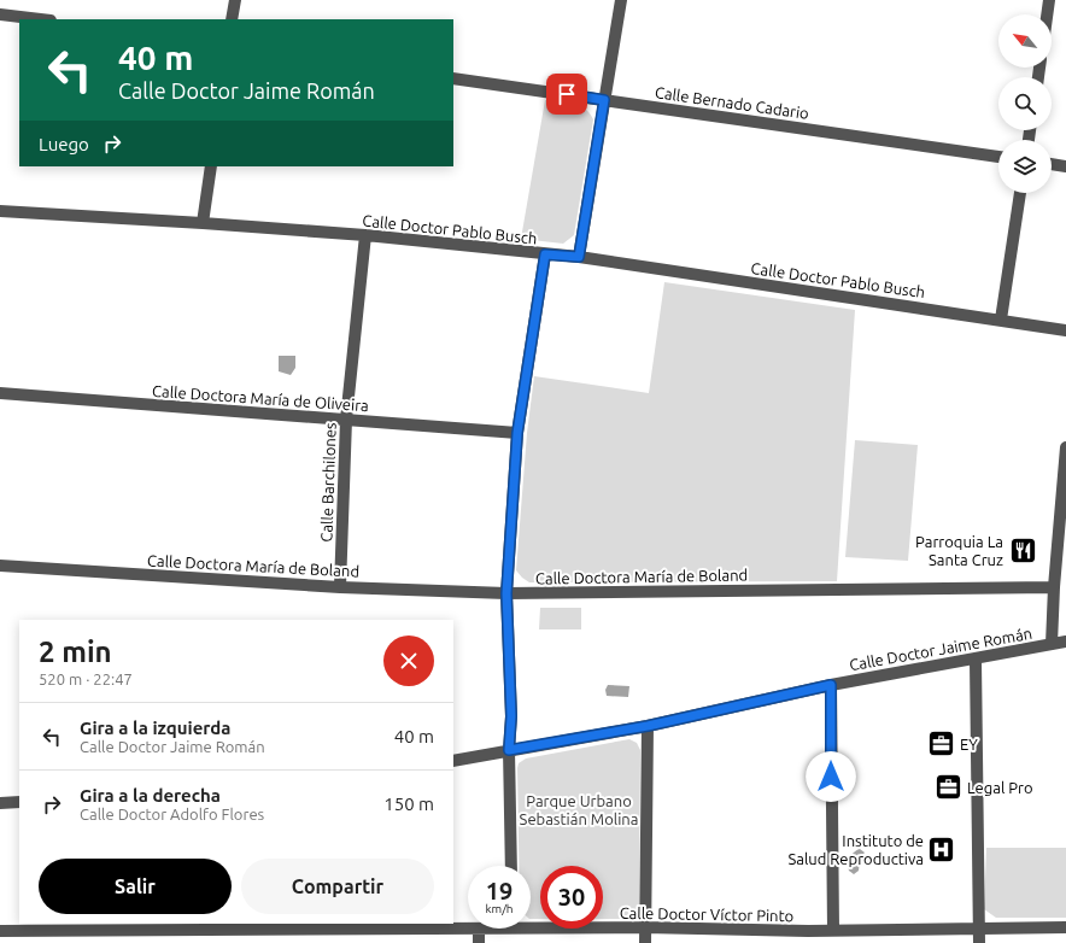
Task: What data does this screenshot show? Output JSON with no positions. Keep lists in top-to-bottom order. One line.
{"streets":{"street":["Calle Bernado Cadario","Calle Doctor Pablo Busch","Calle Doctora María de Oliveira","Calle Barchilones","Calle Doctora María de Boland","Calle Doctor Jaime Román","Calle Doctor Víctor Pinto"]},"crossings":[["Calle Doctor Pablo Busch","Calle Barchilones"],["Calle Doctora María de Oliveira","Calle Barchilones"],["Calle Barchilones","Calle Doctora María de Boland"]],"parks":["Parque Urbano Sebastián Molina"],"places":{"restaurant":["Parroquia La Santa Cruz"],"office":["EY","Legal Pro"],"hospital":["Instituto de Salud Reproductiva"]},"north":"top left","page":{"turn":["40 m","Calle Doctor Jaime Román"],"then":"Luego","heading":["2 min","520 m · 22:47"],"list":[{"name":"Gira a la izquierda","note":"Calle Doctor Jaime Román","value":"40 m"},{"name":"Gira a la derecha","note":"Calle Doctor Adolfo Flores","value":"150 m"}],"buttons":["Salir","Compartir"],"speed":"19 km/h","limit":"30"}}
